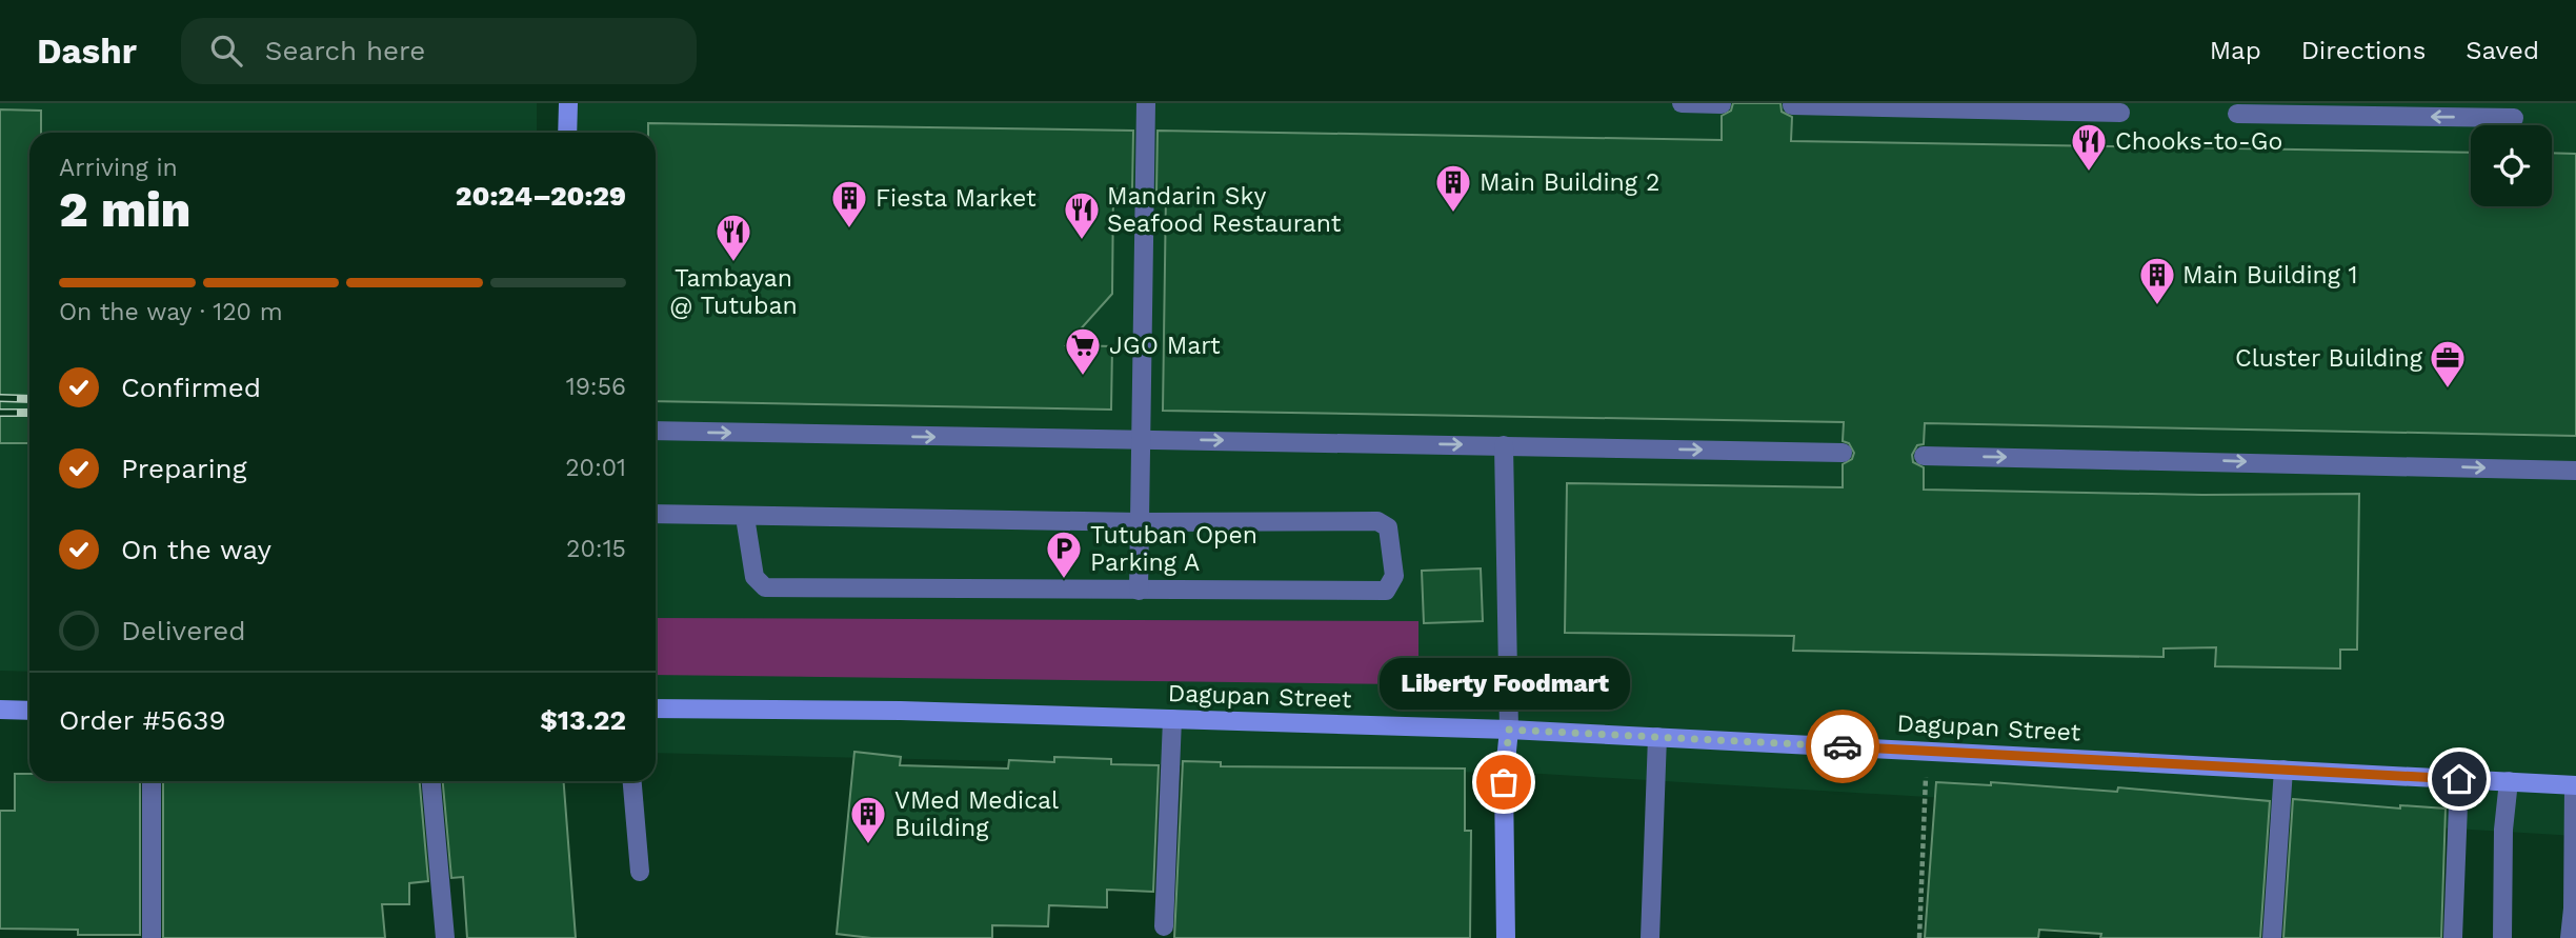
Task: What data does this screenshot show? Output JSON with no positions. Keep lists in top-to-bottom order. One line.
{"streets":{"street":["Dagupan Street"]},"places":{"restaurant":["Chooks-to-Go","Mandarin Sky Seafood Restaurant","Tambayan @ Tutuban"],"building":["Main Building 2","Fiesta Market","Main Building 1","VMed Medical Building"],"supermarket":["JGO Mart"],"office":["Cluster Building"],"parking":["Tutuban Open Parking A"],"other":["Liberty Foodmart"]},"page":{"header":"Dashr","search":"Search here","nav":["Map","Directions","Saved"],"heading":["2 min","Arriving in","20:24–20:29"],"panel":["Order #5639","$13.22"],"bar":"On the way · 120 m","list":[["Confirmed","19:56"],["Preparing","20:01"],["On the way","20:15"],"Delivered"],"bubble":"Liberty Foodmart"}}
